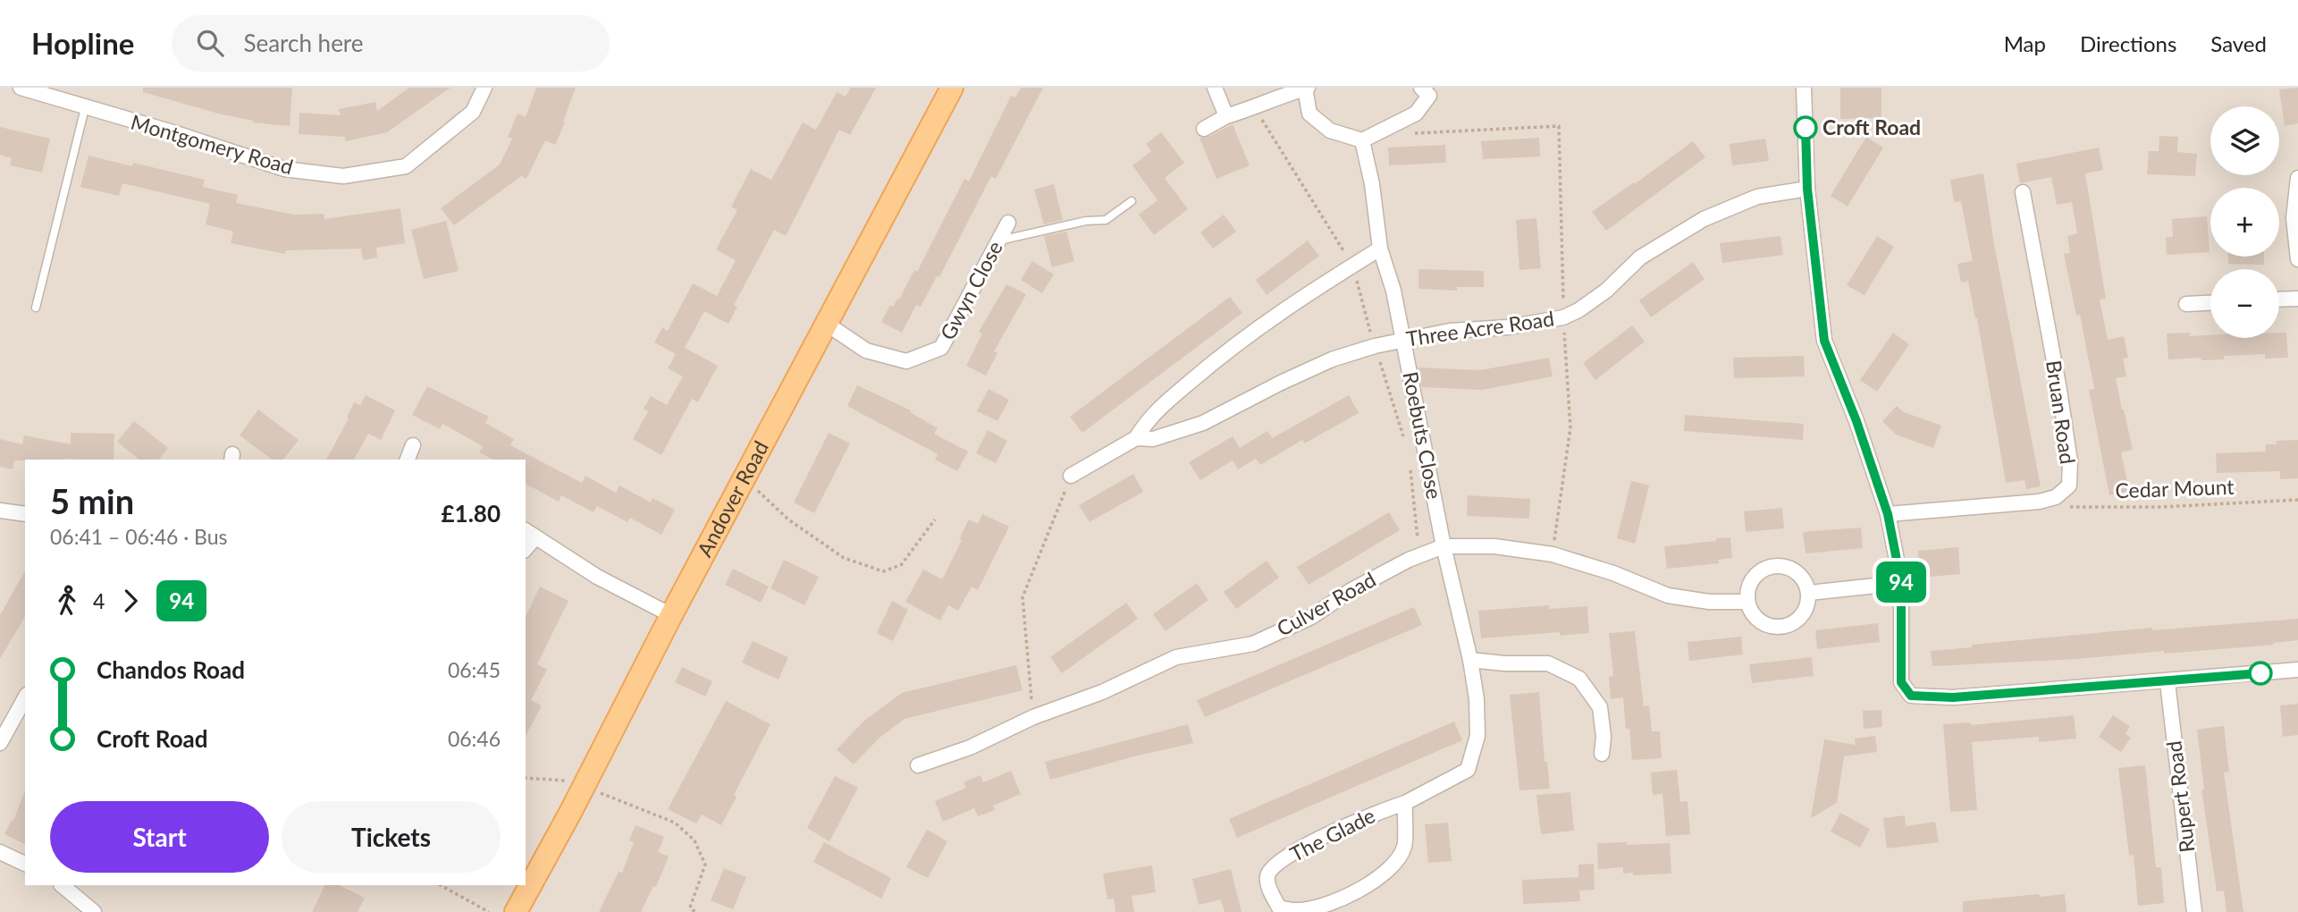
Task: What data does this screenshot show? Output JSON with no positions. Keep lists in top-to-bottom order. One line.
{"streets":{"main road":["Andover Road"],"street":["Montgomery Road","Gwyn Close","Three Acre Road","Bruan Road","Roebuts Close","Culver Road","Rupert Road","The Glade"],"path":["Cedar Mount"]},"crossings":[["Gwyn Close","Andover Road"],["Three Acre Road","Roebuts Close"],["Bruan Road","Cedar Mount"],["Roebuts Close","Culver Road"],["Roebuts Close","The Glade"],["Culver Road","The Glade"]],"places":["Croft Road"],"lines":["bus line 94"],"page":{"header":"Hopline","search":"Search here","nav":["Map","Directions","Saved"],"on_map":"94","map_buttons":["+","−"],"heading":["5 min","06:41 – 06:46 · Bus","£1.80"],"legs":["4","94"],"list":[{"name":"Chandos Road","value":"06:45"},{"name":"Croft Road","value":"06:46"}],"buttons":["Start","Tickets"]}}
